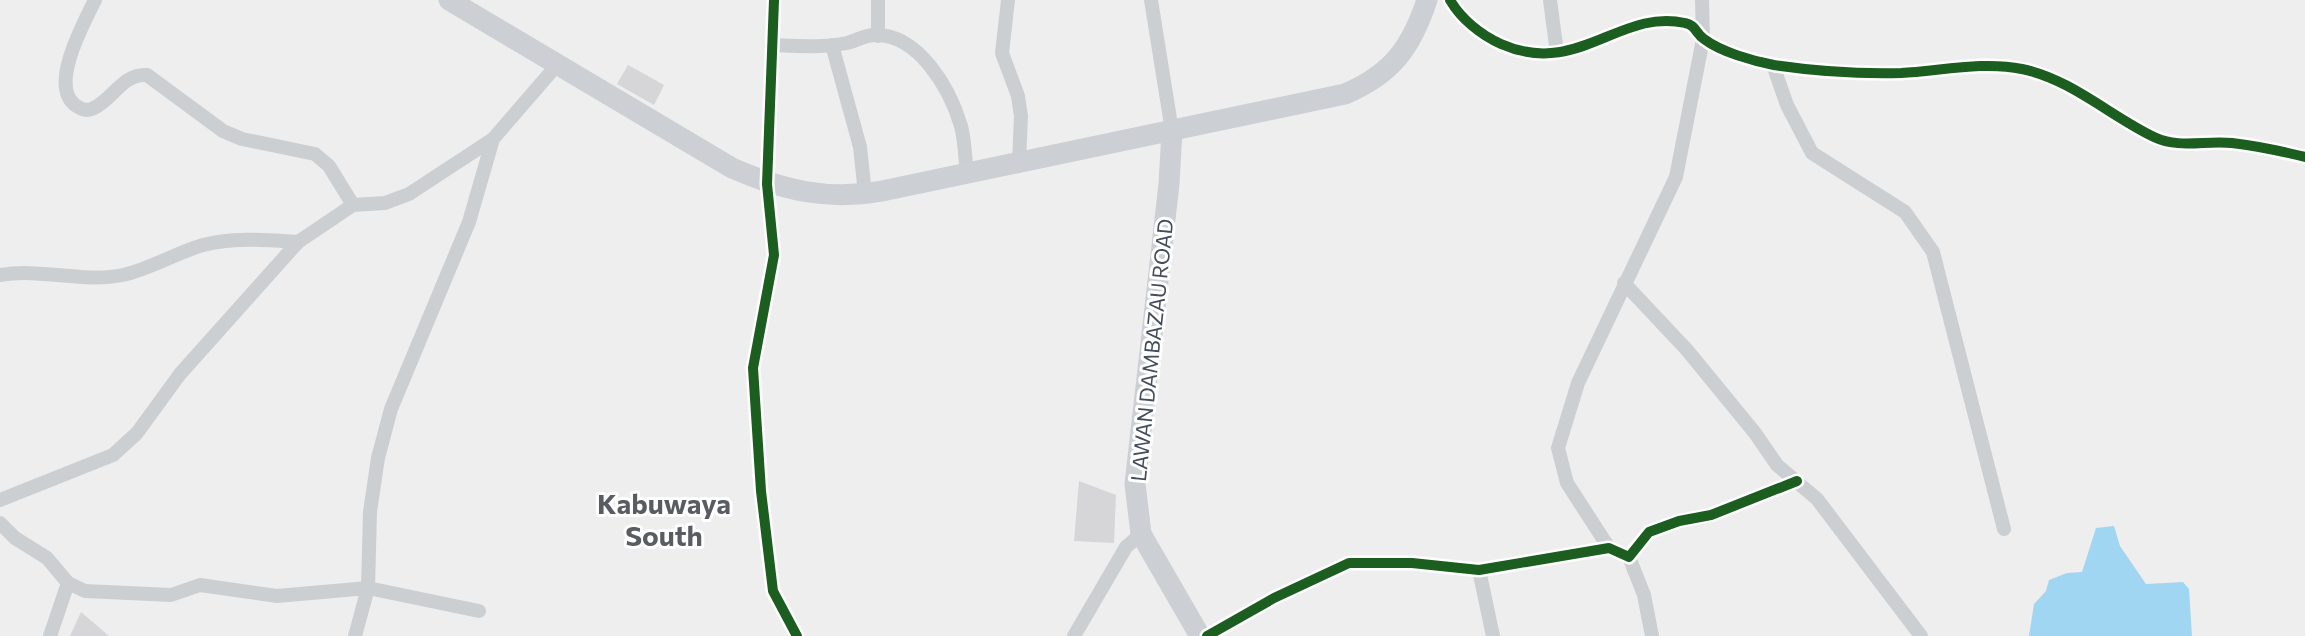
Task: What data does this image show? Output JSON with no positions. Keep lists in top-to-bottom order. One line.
{"streets":{"main road":["LAWAN DAMBAZAU ROAD"]},"districts":["Kabuwaya South"]}
